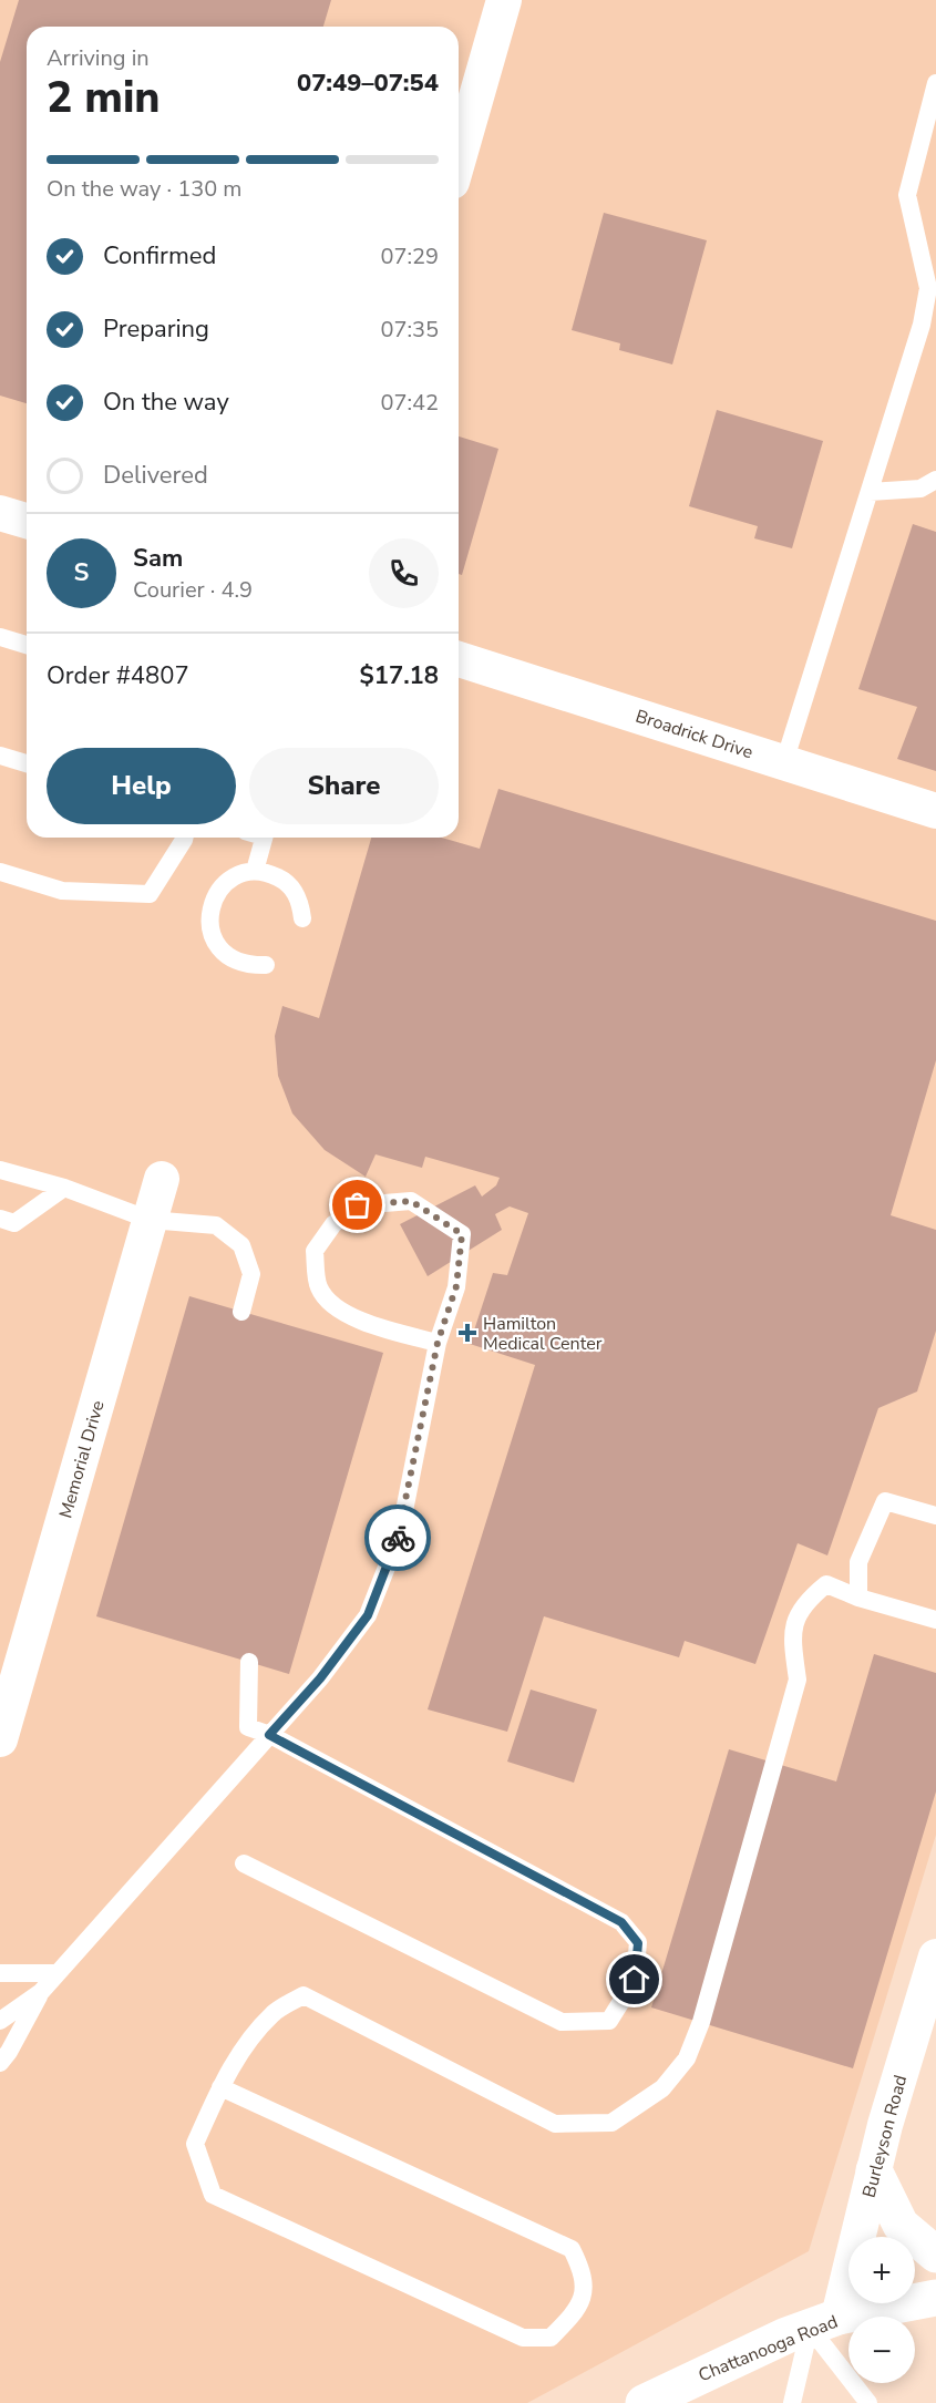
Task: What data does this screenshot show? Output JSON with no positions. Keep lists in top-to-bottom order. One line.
{"streets":{"main road":["Chattanooga Road"],"street":["Broadrick Drive","Memorial Drive","Burleyson Road"]},"crossings":[["Burleyson Road","Chattanooga Road"]],"places":{"health":["Hamilton Medical Center"]},"page":{"heading":["2 min","Arriving in","07:49–07:54"],"panel":["Sam","Courier · 4.9","Order #4807","$17.18"],"bar":"On the way · 130 m","list":[["Confirmed","07:29"],["Preparing","07:35"],["On the way","07:42"],"Delivered"],"round":"S","buttons":["Help","Share"],"map_buttons":["+","−"]}}
